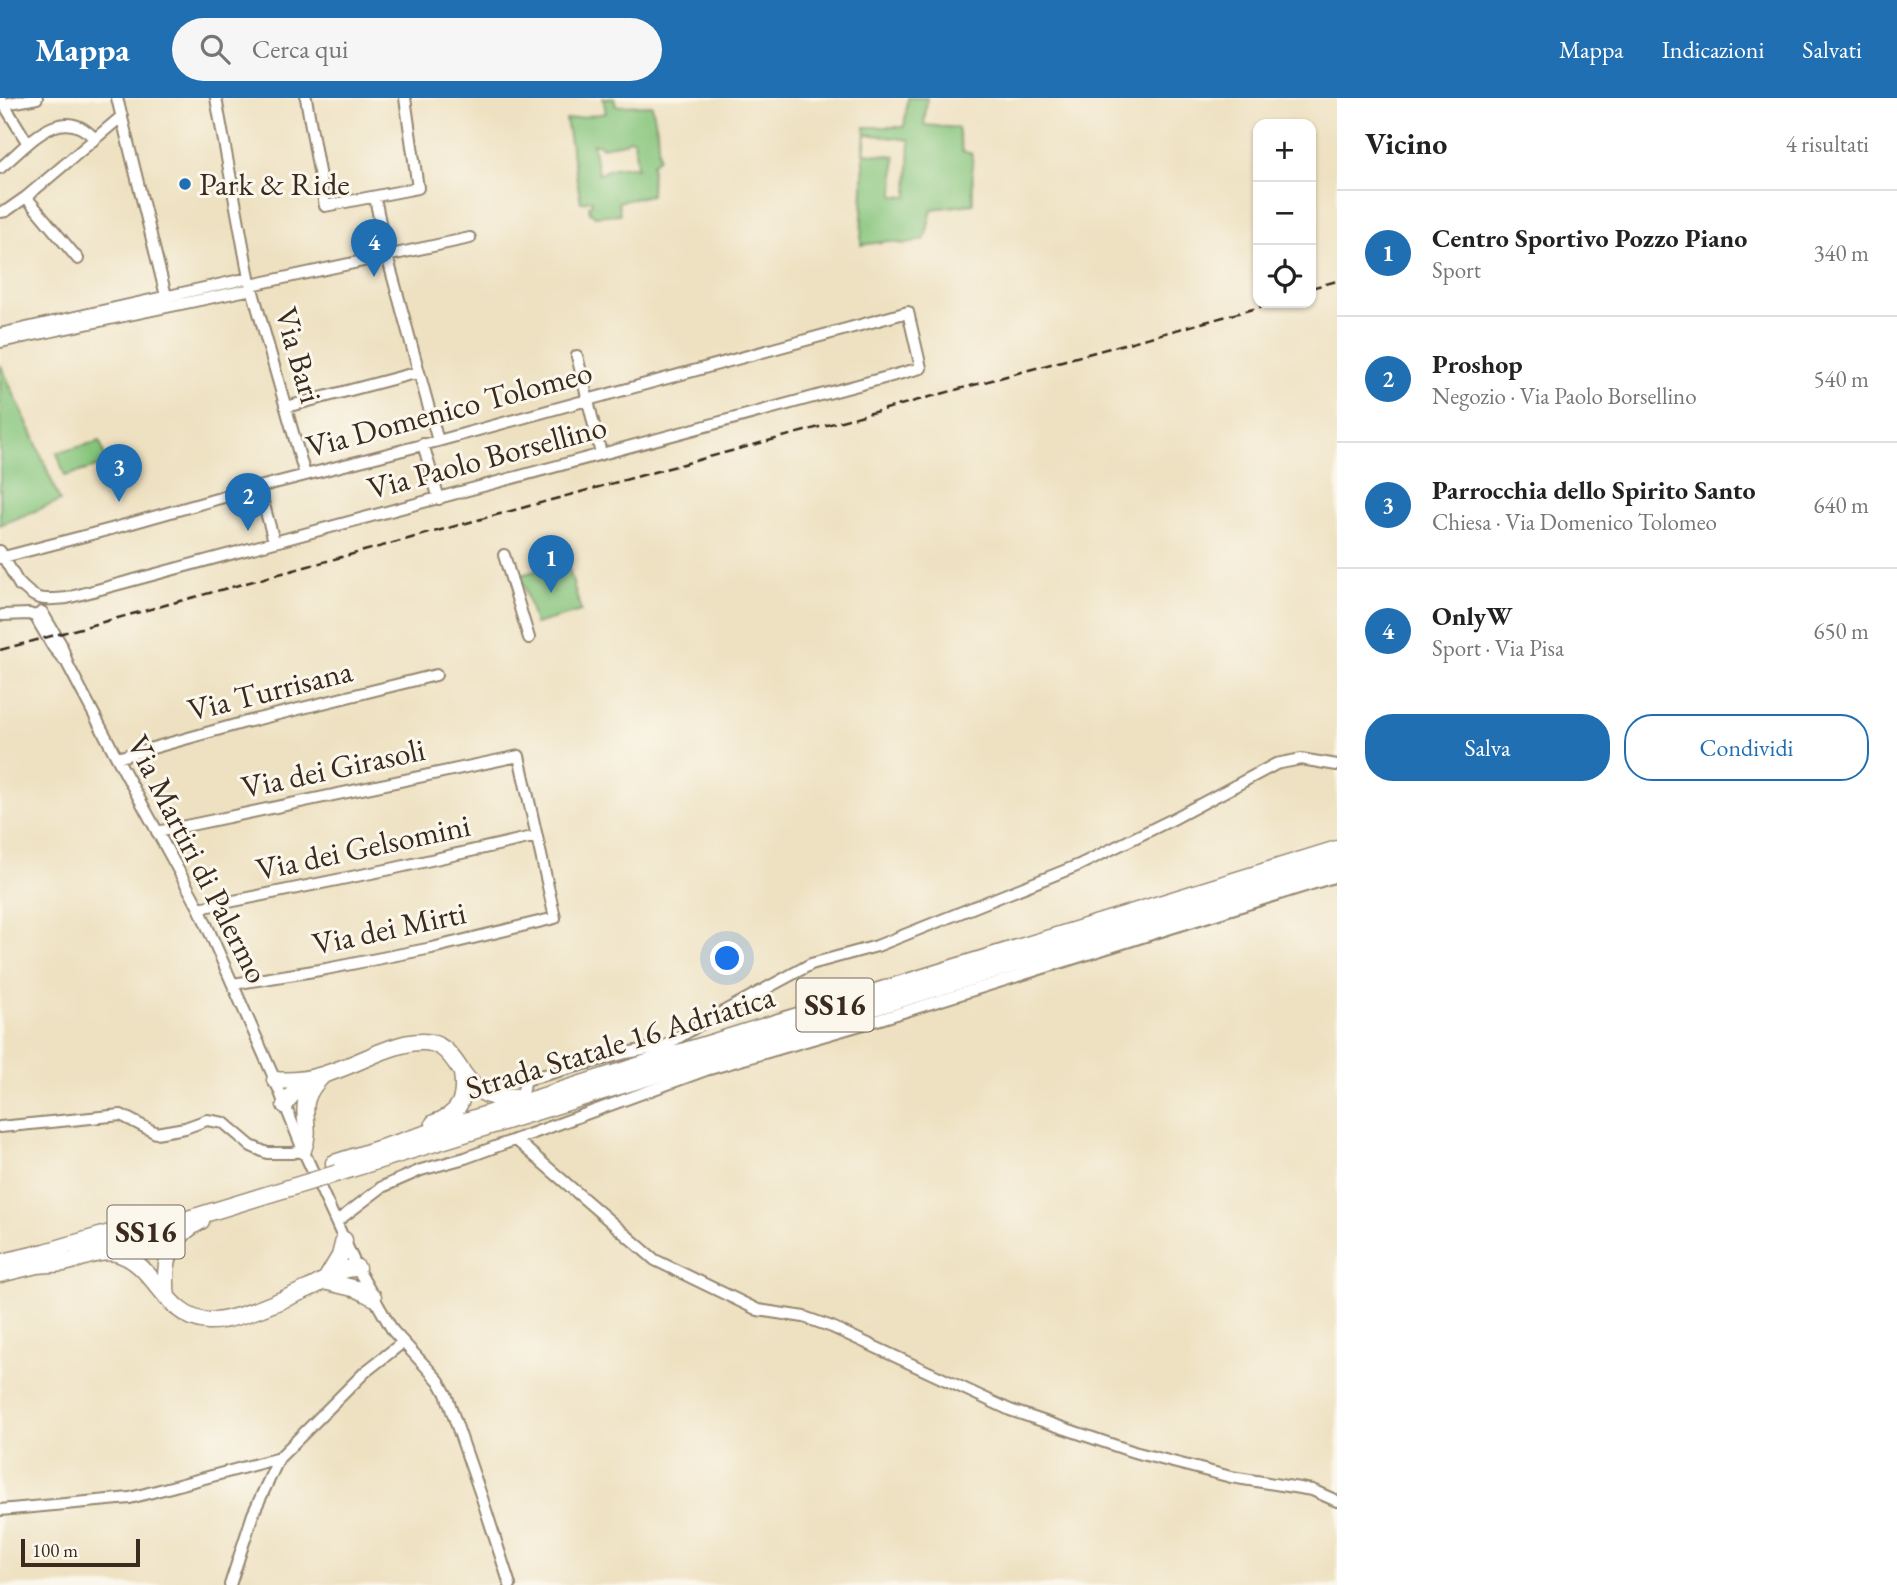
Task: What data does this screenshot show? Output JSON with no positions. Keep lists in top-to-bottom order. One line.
{"streets":{"highway":["SS16","Strada Statale 16 Adriatica"],"street":["Via Bari","Via Domenico Tolomeo","Via Paolo Borsellino","Via Turrisana","Via dei Girasoli","Via dei Gelsomini","Via Martiri di Palermo","Via dei Mirti"]},"crossings":[["Via Bari","Via Domenico Tolomeo"],["Via Domenico Tolomeo","Via Paolo Borsellino"],["Via Domenico Tolomeo","Via Martiri di Palermo"],["Via Paolo Borsellino","Via Martiri di Palermo"],["Via Turrisana","Via Martiri di Palermo"],["Via dei Girasoli","Via dei Gelsomini"],["Via dei Girasoli","Via Martiri di Palermo"],["Via dei Girasoli","Via dei Mirti"],["Via dei Gelsomini","Via Martiri di Palermo"],["Via dei Gelsomini","Via dei Mirti"],["Via Martiri di Palermo","Via dei Mirti"],["Via Martiri di Palermo","SS16"],["SS16","Strada Statale 16 Adriatica"]],"places":["Park & Ride"],"scale_bar":"100 m","page":{"header":"Mappa","search":"Cerca qui","nav":["Mappa","Indicazioni","Salvati"],"heading":["Vicino","4 risultati"],"map_buttons":["+","−"],"list":[{"mark":"1","name":"Centro Sportivo Pozzo Piano","note":"Sport","value":"340 m"},{"mark":"2","name":"Proshop","note":"Negozio · Via Paolo Borsellino","value":"540 m"},{"mark":"3","name":"Parrocchia dello Spirito Santo","note":"Chiesa · Via Domenico Tolomeo","value":"640 m"},{"mark":"4","name":"OnlyW","note":"Sport · Via Pisa","value":"650 m"}],"pins":["4","3","2","1"],"buttons":["Salva","Condividi"],"scale":"100 m"}}
